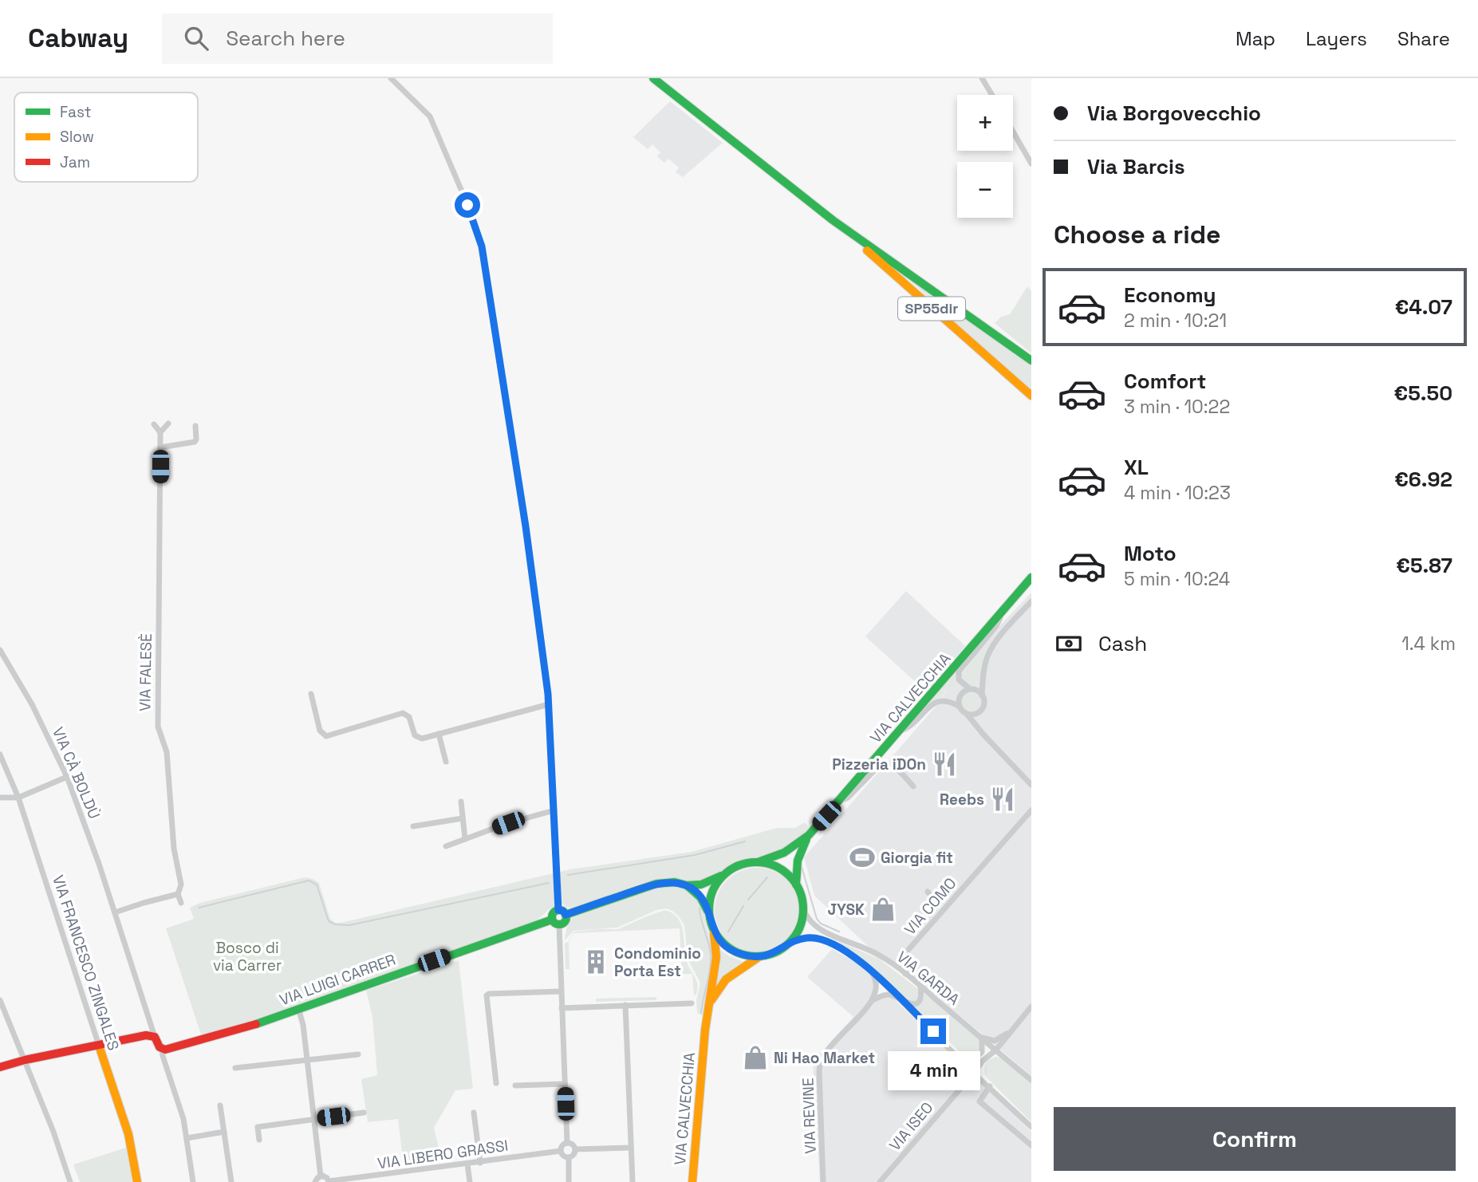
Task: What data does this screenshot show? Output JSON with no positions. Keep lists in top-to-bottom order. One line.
{"streets":{"main road":["SP55dir","VIA CALVECCHIA","VIA FRANCESCO ZINGALES","VIA LUIGI CARRER"],"street":["VIA FALESÈ","VIA CÀ BOLDÙ","VIA COMO","VIA GARDA","VIA REVINE","VIA ISEO","VIA LIBERO GRASSI"]},"crossings":[["VIA CALVECCHIA","VIA GARDA"],["VIA COMO","VIA GARDA"],["VIA GARDA","VIA ISEO"]],"parks":["Bosco di via Carrer"],"places":{"restaurant":["Pizzeria iDOn","Reebs"],"sports":["Giorgia fit"],"shop":["JYSK","Ni Hao Market"],"building":["Condominio Porta Est"]},"legend":["Fast","Slow","Jam"],"page":{"header":"Cabway","search":"Search here","nav":["Map","Layers","Share"],"banner":["Via Borgovecchio","Via Barcis"],"map_buttons":["+","−"],"heading":"Choose a ride","list":[{"name":"Economy","note":"2 min · 10:21","value":"€4.07"},{"name":"Comfort","note":"3 min · 10:22","value":"€5.50"},{"name":"XL","note":"4 min · 10:23","value":"€6.92"},{"name":"Moto","note":"5 min · 10:24","value":"€5.87"}],"pay":["Cash","1.4 km"],"bubble":"4 min","buttons":"Confirm"}}
